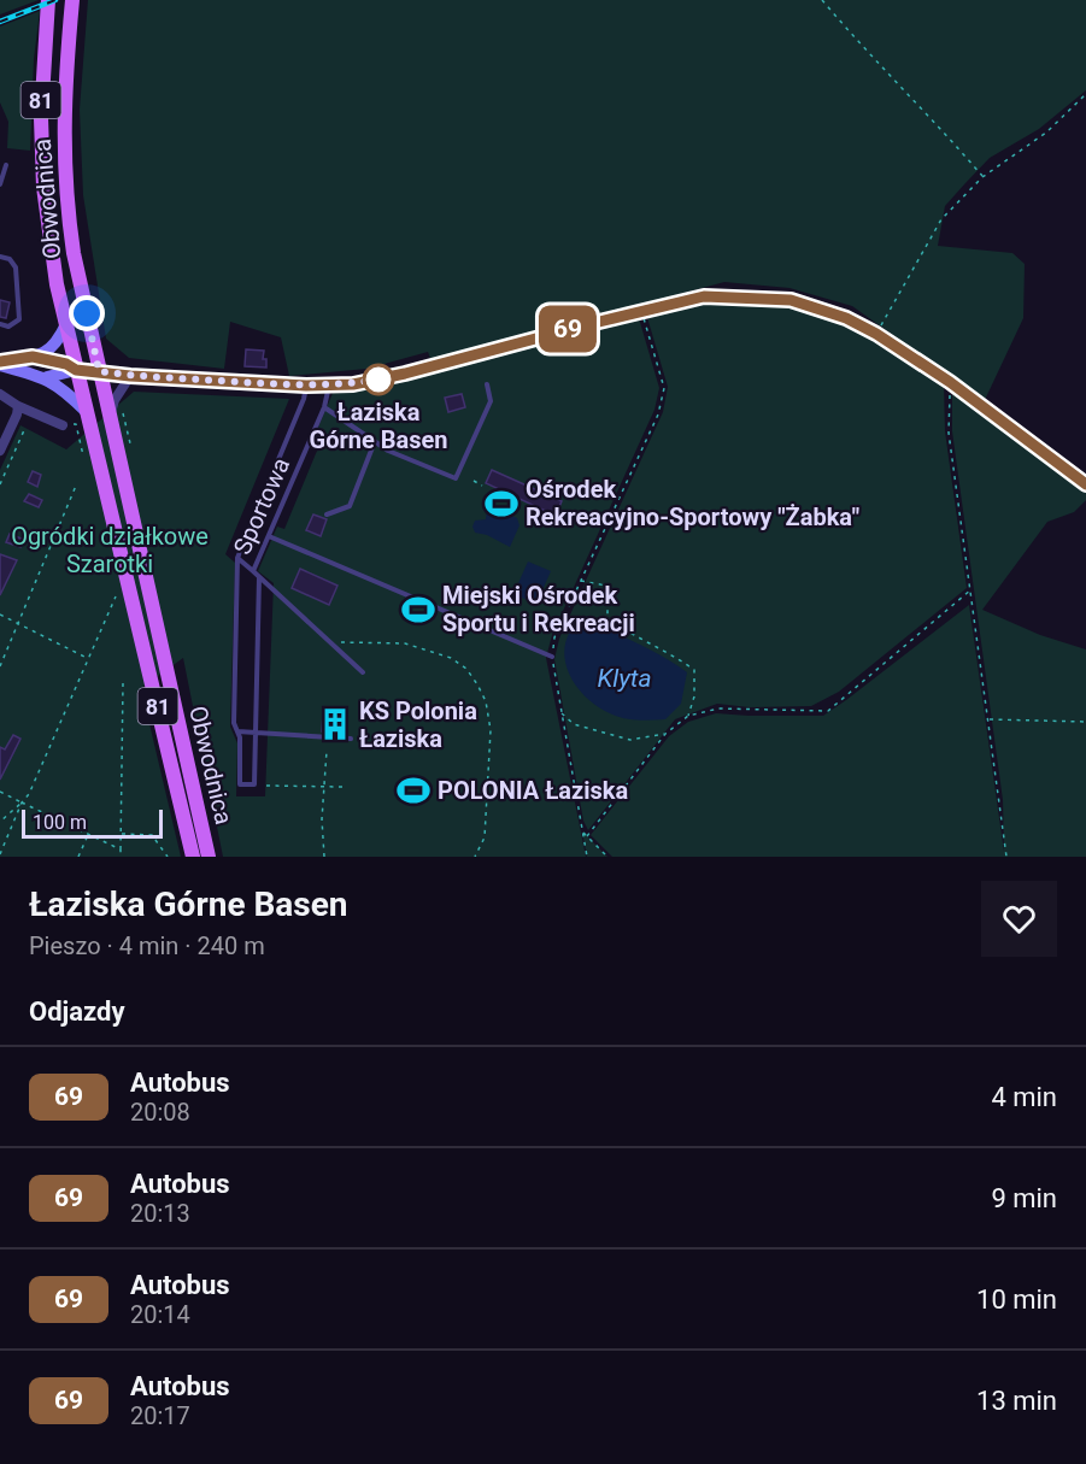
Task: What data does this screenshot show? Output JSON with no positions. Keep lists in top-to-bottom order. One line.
{"streets":{"main road":["81","Obwodnica"],"lane":["Sportowa"]},"water":["Klyta"],"parks":["Ogródki działkowe Szarotki"],"places":{"other":["Łaziska Górne Basen"],"sports":["Ośrodek Rekreacyjno-Sportowy \"Żabka\"","Miejski Ośrodek Sportu i Rekreacji","POLONIA Łaziska"],"building":["KS Polonia Łaziska"]},"lines":["bus line 69"],"scale_bar":"100 m","page":{"on_map":"69","scale":"100 m","heading":[["Łaziska Górne Basen","Pieszo · 4 min · 240 m"],"Odjazdy"],"list":[{"mark":"69","name":"Autobus","note":"20:08","value":"4 min"},{"mark":"69","name":"Autobus","note":"20:13","value":"9 min"},{"mark":"69","name":"Autobus","note":"20:14","value":"10 min"},{"mark":"69","name":"Autobus","note":"20:17","value":"13 min"}]}}
